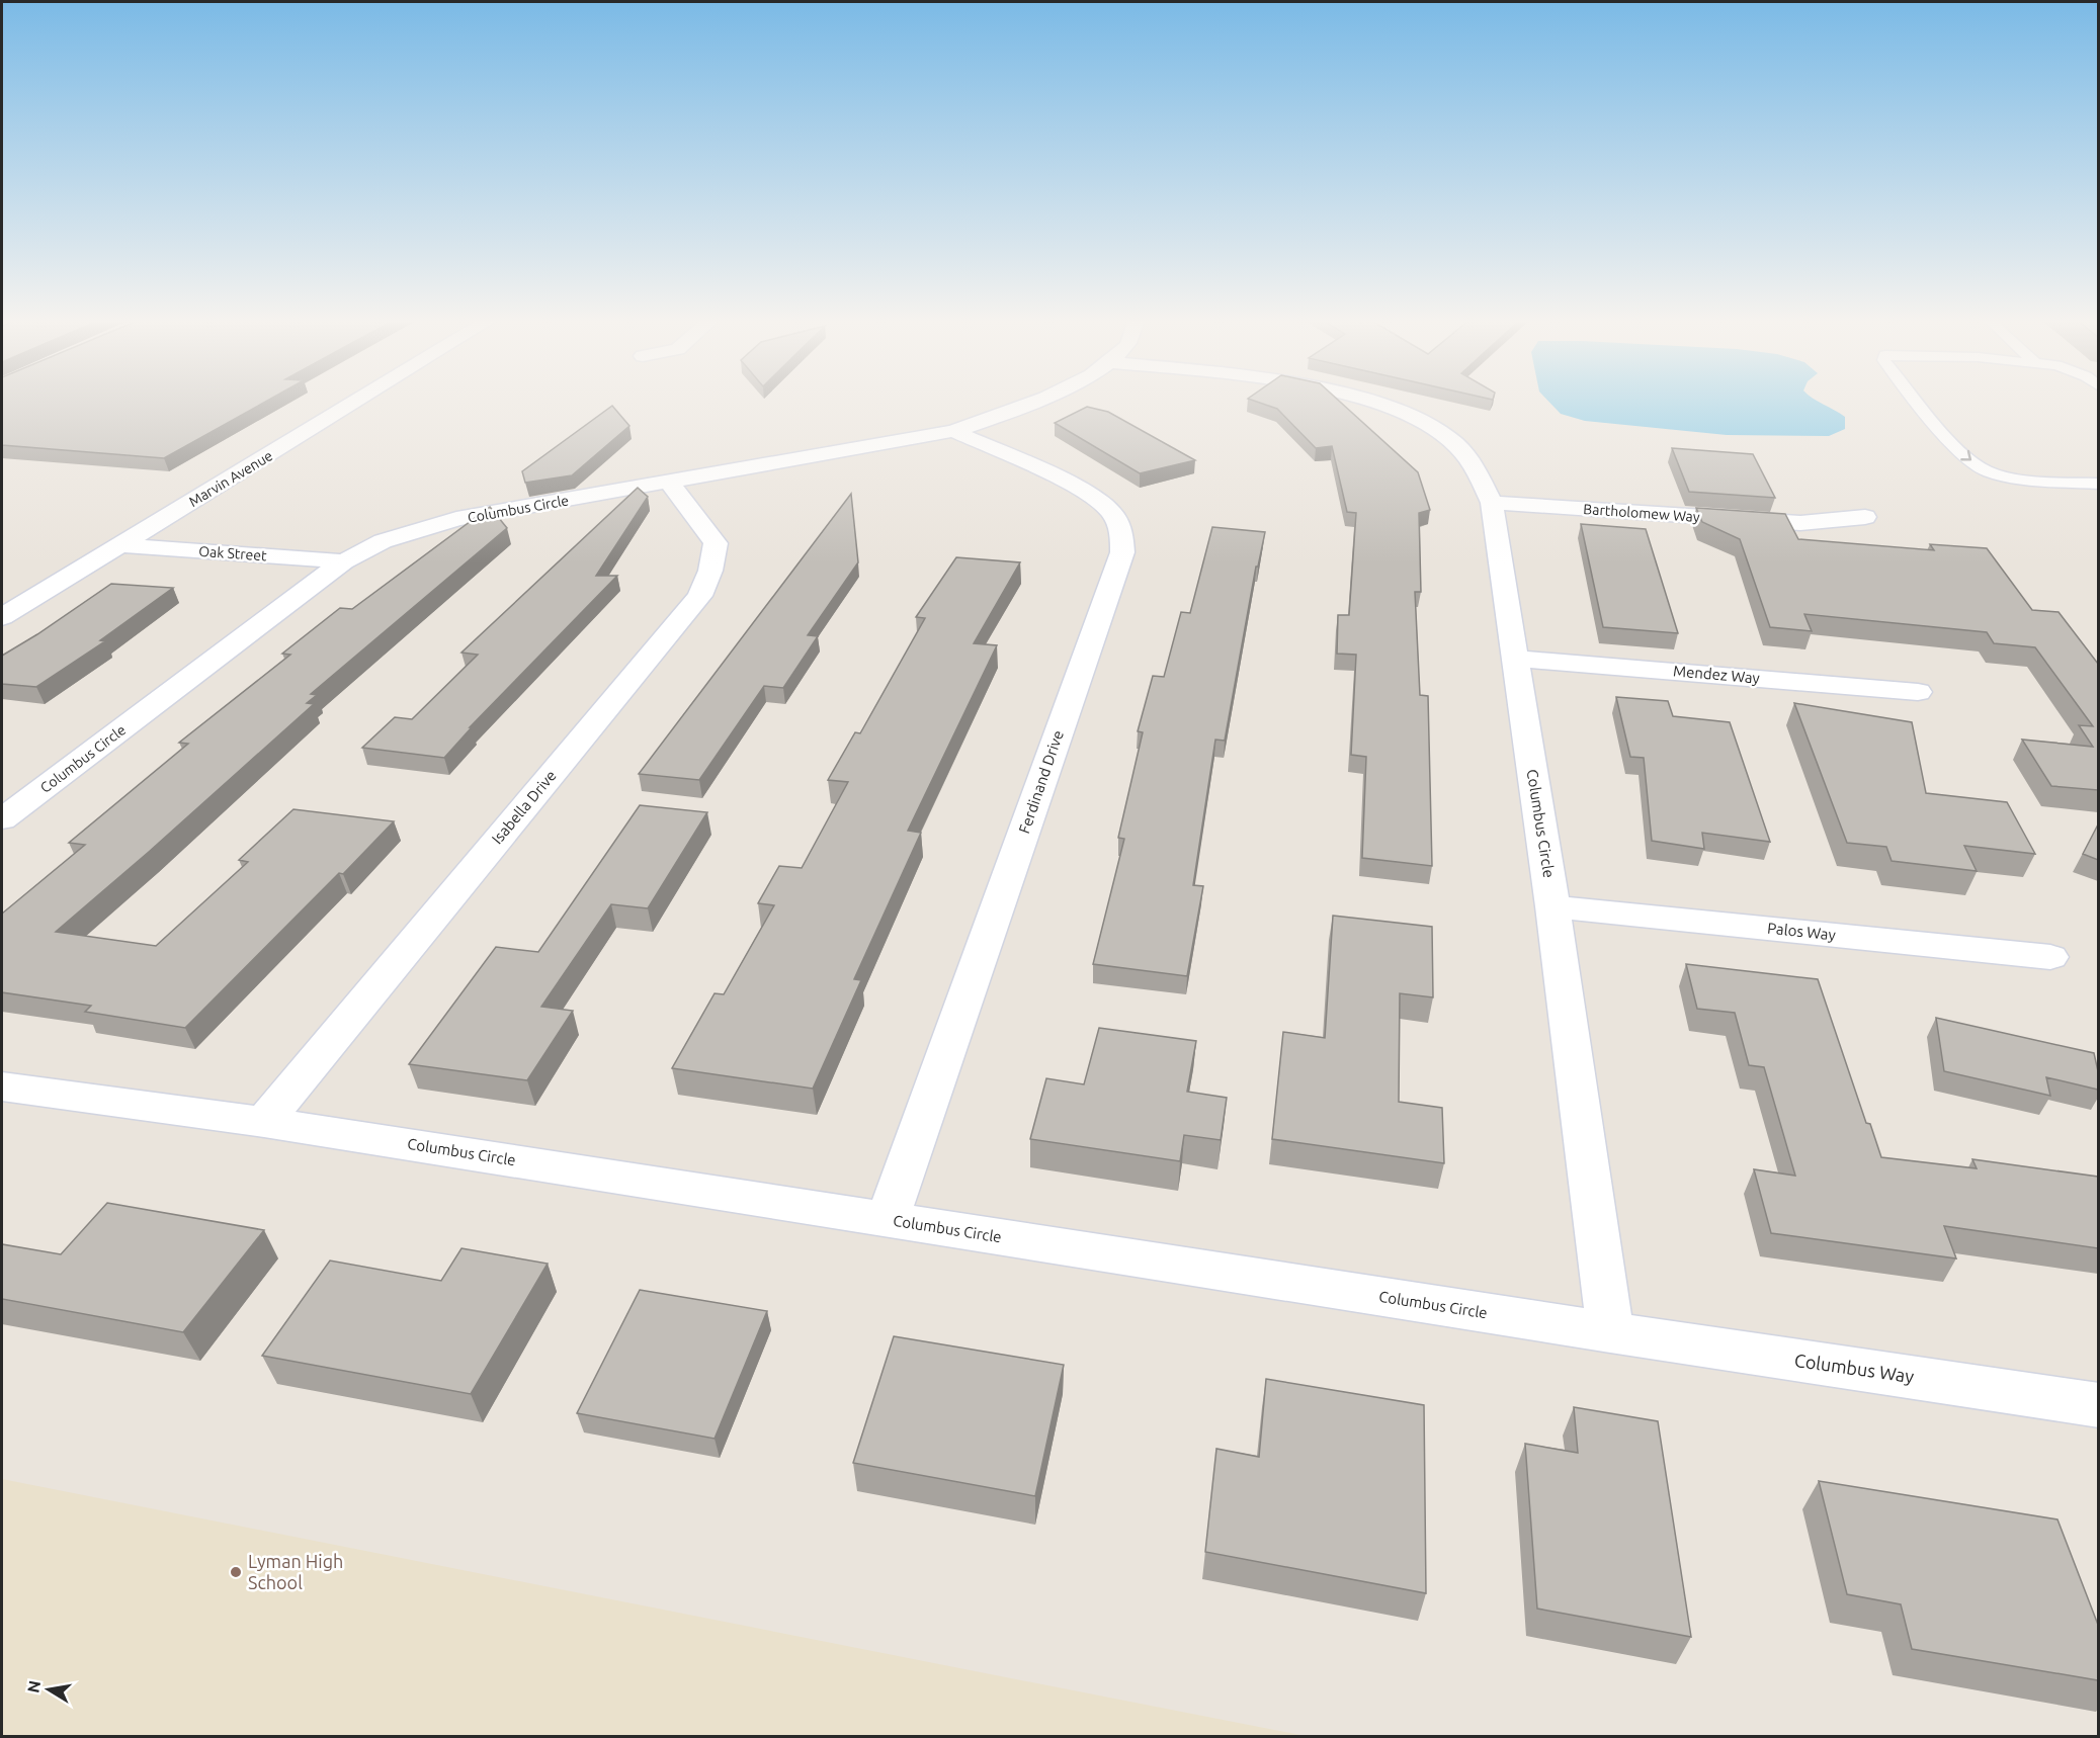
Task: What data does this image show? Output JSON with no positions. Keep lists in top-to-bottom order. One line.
{"streets":{"street":["Marvin Avenue","Columbus Circle","Bartholomew Way","Oak Street","Mendez Way","Ferdinand Drive","Isabella Drive","Palos Way","Columbus Way"]},"crossings":[["Marvin Avenue","Oak Street"],["Columbus Circle","Bartholomew Way"],["Columbus Circle","Oak Street"],["Columbus Circle","Mendez Way"],["Columbus Circle","Ferdinand Drive"],["Columbus Circle","Isabella Drive"],["Columbus Circle","Palos Way"],["Columbus Circle","Columbus Way"]],"places":["Lyman High School"],"north":"left"}
